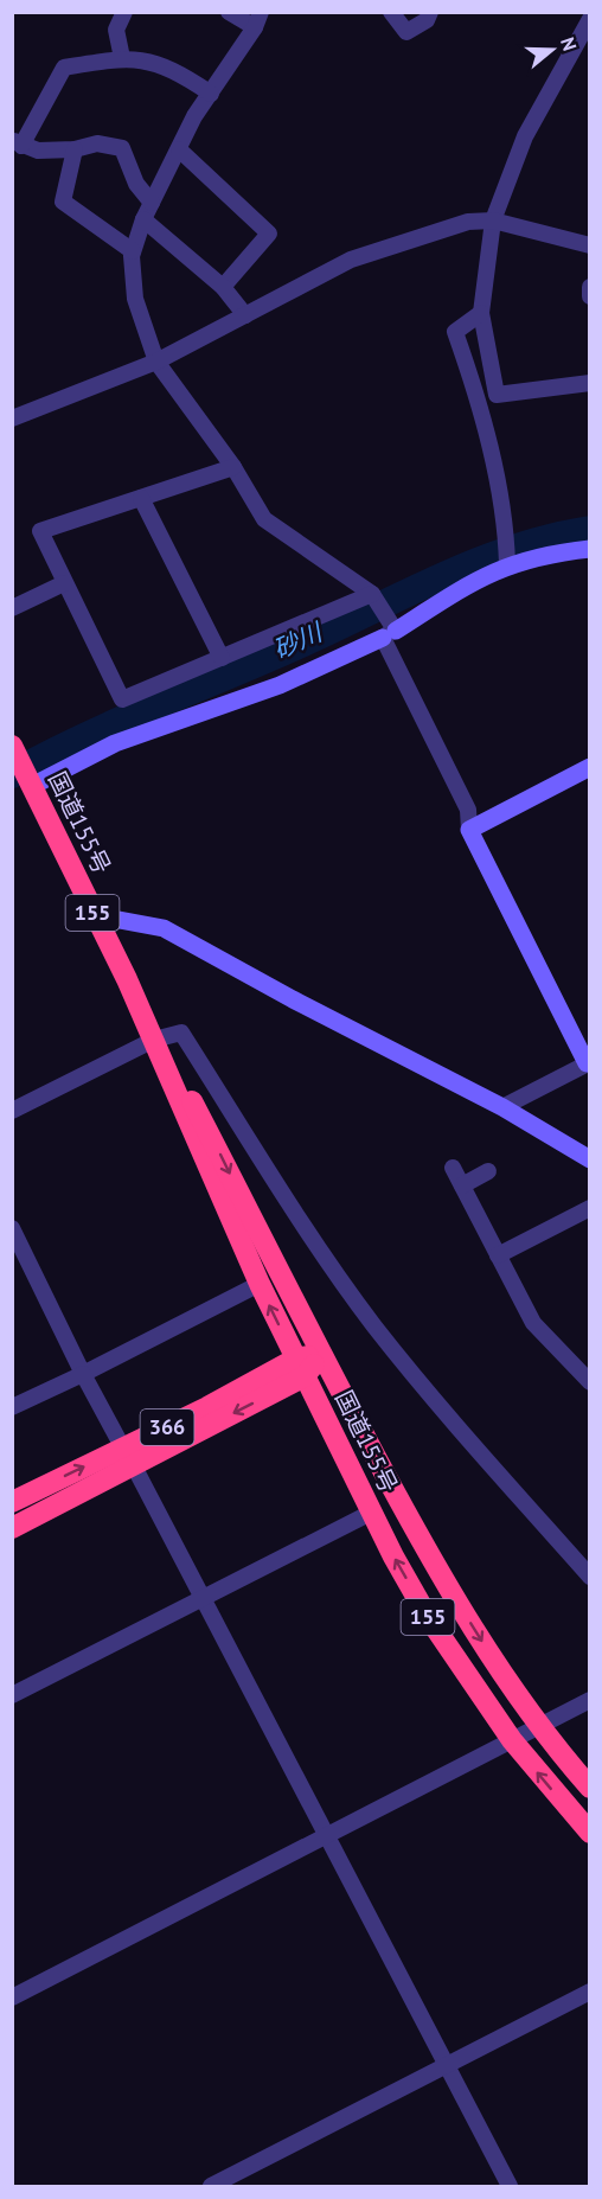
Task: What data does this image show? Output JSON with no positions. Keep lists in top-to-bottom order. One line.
{"streets":{"highway":["国道155号","155","366"]},"crossings":[["国道155号","366"]],"water":["砂川"],"north":"right"}
